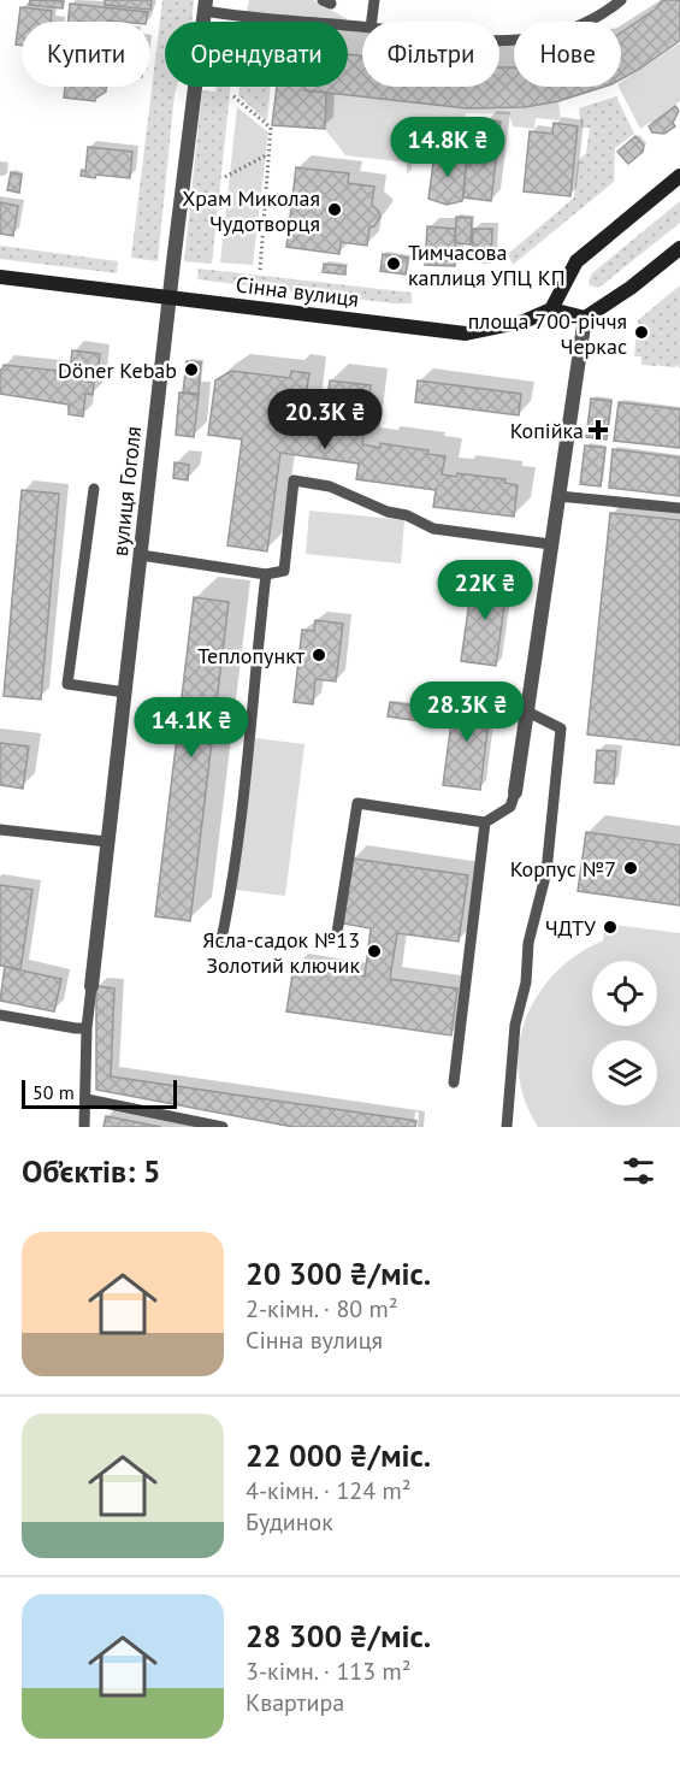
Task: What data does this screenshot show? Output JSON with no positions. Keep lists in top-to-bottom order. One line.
{"streets":{"main road":["Сінна вулиця"],"street":["вулиця Гоголя"]},"crossings":[["Сінна вулиця","вулиця Гоголя"]],"places":{"other":["Храм Миколая Чудотворця","Тимчасова каплиця УПЦ КП","площа 700-річчя Черкас","Döner Kebab","Теплопункт","Корпус №7","ЧДТУ","Ясла-садок №13 Золотий ключик"],"health":["Копійка"]},"scale_bar":"50 m","page":{"chip":["Купити","Орендувати","Фільтри","Нове"],"price":["14.8K ₴","20.3K ₴","22K ₴","28.3K ₴","14.1K ₴"],"scale":"50 m","heading":"Об’єктів: 5","list":[{"name":"20 300 ₴/міс.","note":"2-кімн. · 80 m² · Сінна вулиця"},{"name":"22 000 ₴/міс.","note":"4-кімн. · 124 m² · Будинок"},{"name":"28 300 ₴/міс.","note":"3-кімн. · 113 m² · Квартира"}]}}
